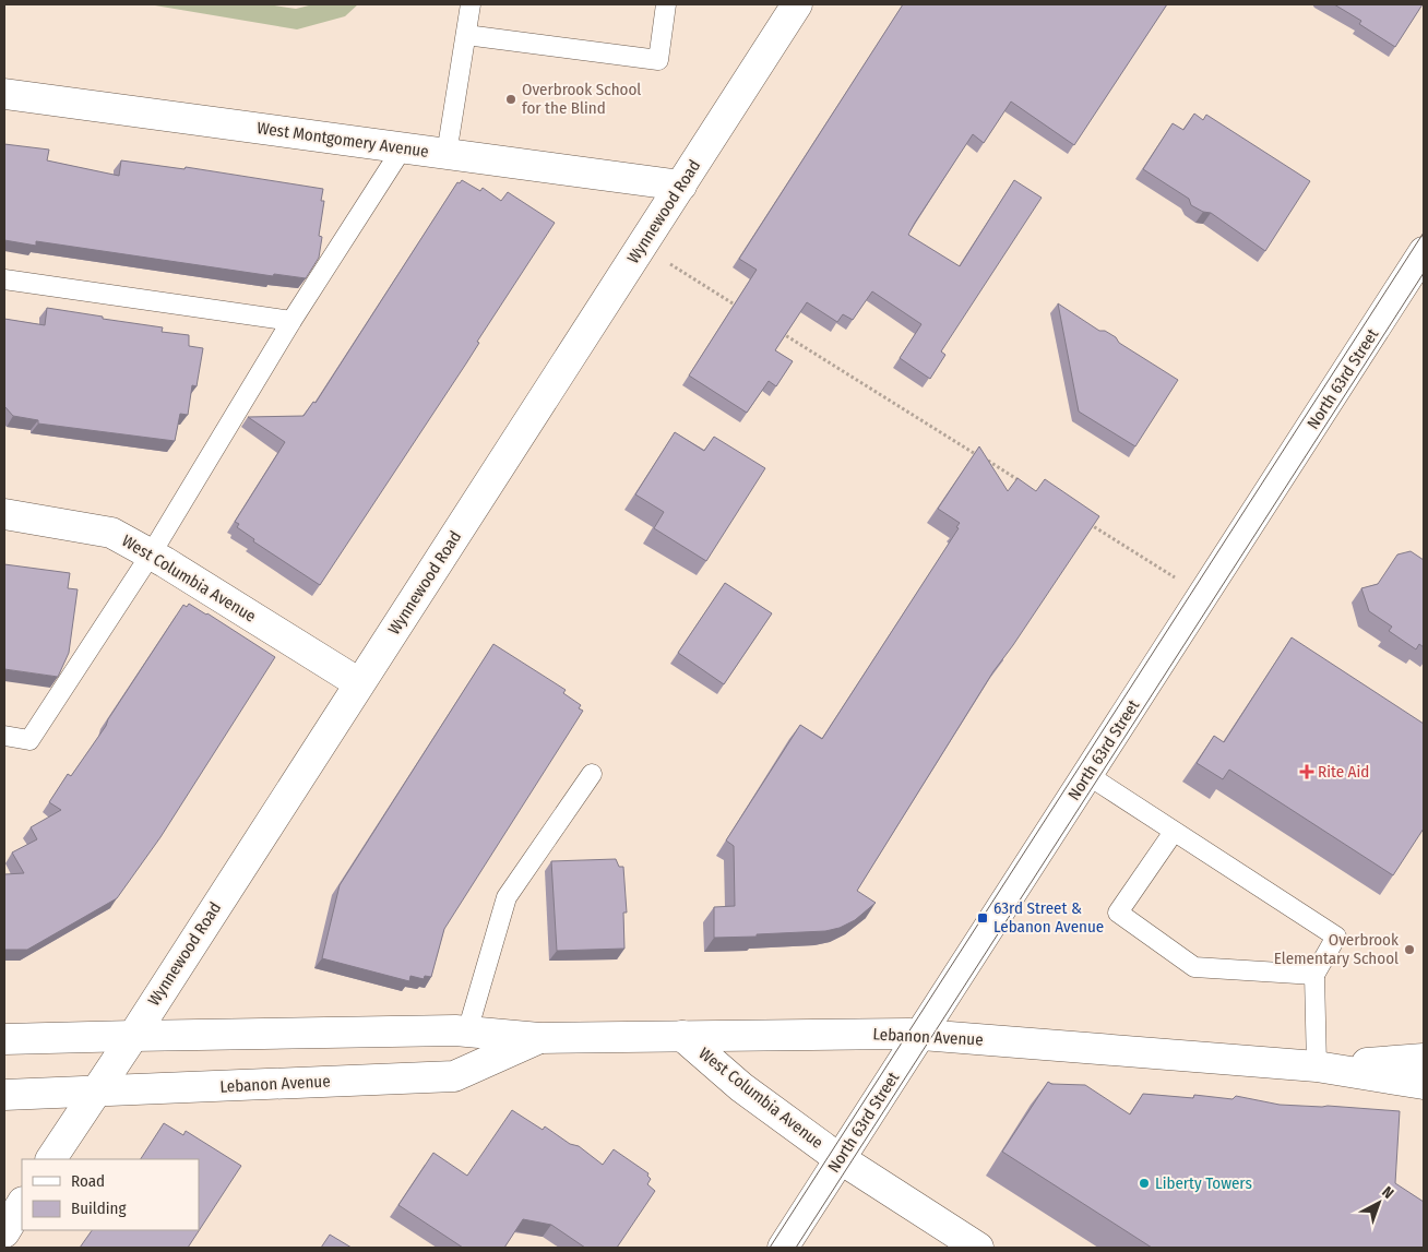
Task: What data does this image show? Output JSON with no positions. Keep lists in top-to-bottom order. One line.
{"streets":{"street":["West Montgomery Avenue","Wynnewood Road","North 63rd Street","West Columbia Avenue","Lebanon Avenue"]},"crossings":[["West Montgomery Avenue","Wynnewood Road"],["Wynnewood Road","West Columbia Avenue"],["Wynnewood Road","Lebanon Avenue"],["North 63rd Street","West Columbia Avenue"],["North 63rd Street","Lebanon Avenue"],["West Columbia Avenue","Lebanon Avenue"]],"places":{"other":["Overbrook School for the Blind","Overbrook Elementary School","Liberty Towers"],"health":["Rite Aid"],"transit":["63rd Street & Lebanon Avenue"]},"legend":["Road","Building"],"north":"top right"}
